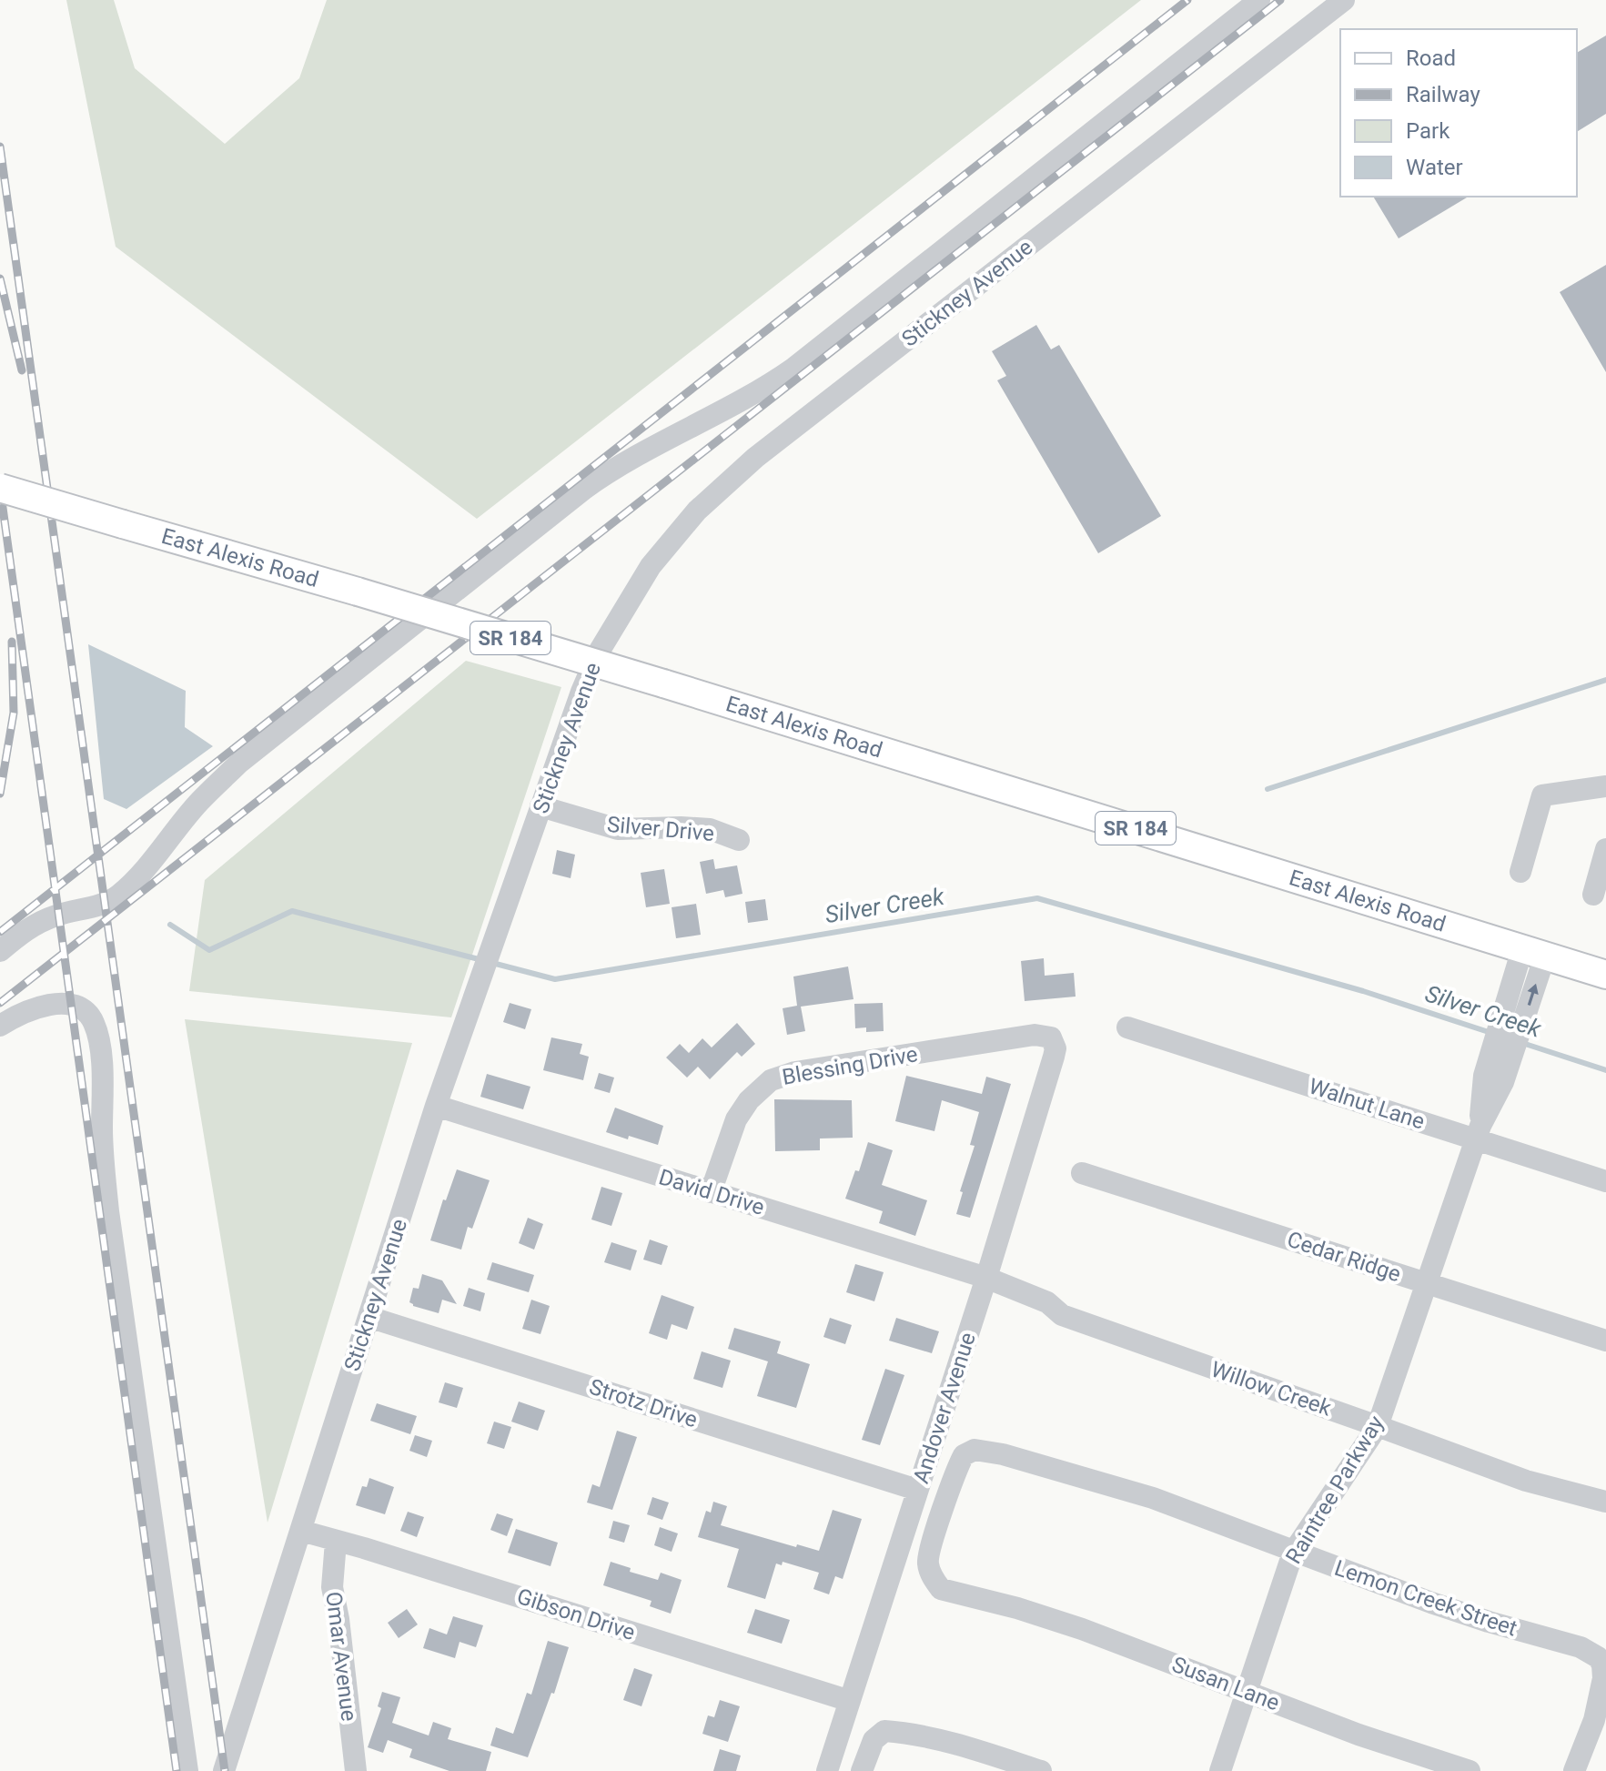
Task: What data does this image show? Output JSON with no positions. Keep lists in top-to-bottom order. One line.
{"streets":{"main road":["East Alexis Road","SR 184"],"street":["Stickney Avenue","Silver Drive","Blessing Drive","Walnut Lane","David Drive","Cedar Ridge","Willow Creek","Strotz Drive","Andover Avenue","Raintree Parkway","Lemon Creek Street","Gibson Drive","Omar Avenue","Susan Lane"]},"crossings":[["Stickney Avenue","Silver Drive"],["Stickney Avenue","David Drive"],["Stickney Avenue","Strotz Drive"],["Stickney Avenue","Gibson Drive"],["East Alexis Road","Raintree Parkway"],["Blessing Drive","David Drive"],["Blessing Drive","Andover Avenue"],["Walnut Lane","Raintree Parkway"],["David Drive","Willow Creek"],["David Drive","Andover Avenue"],["Cedar Ridge","Raintree Parkway"],["Willow Creek","Raintree Parkway"],["Strotz Drive","Andover Avenue"],["Andover Avenue","Gibson Drive"],["Raintree Parkway","Lemon Creek Street"],["Raintree Parkway","Susan Lane"],["Lemon Creek Street","Susan Lane"],["Gibson Drive","Omar Avenue"]],"water":["Silver Creek"],"legend":["Road","Railway","Park","Water"]}
